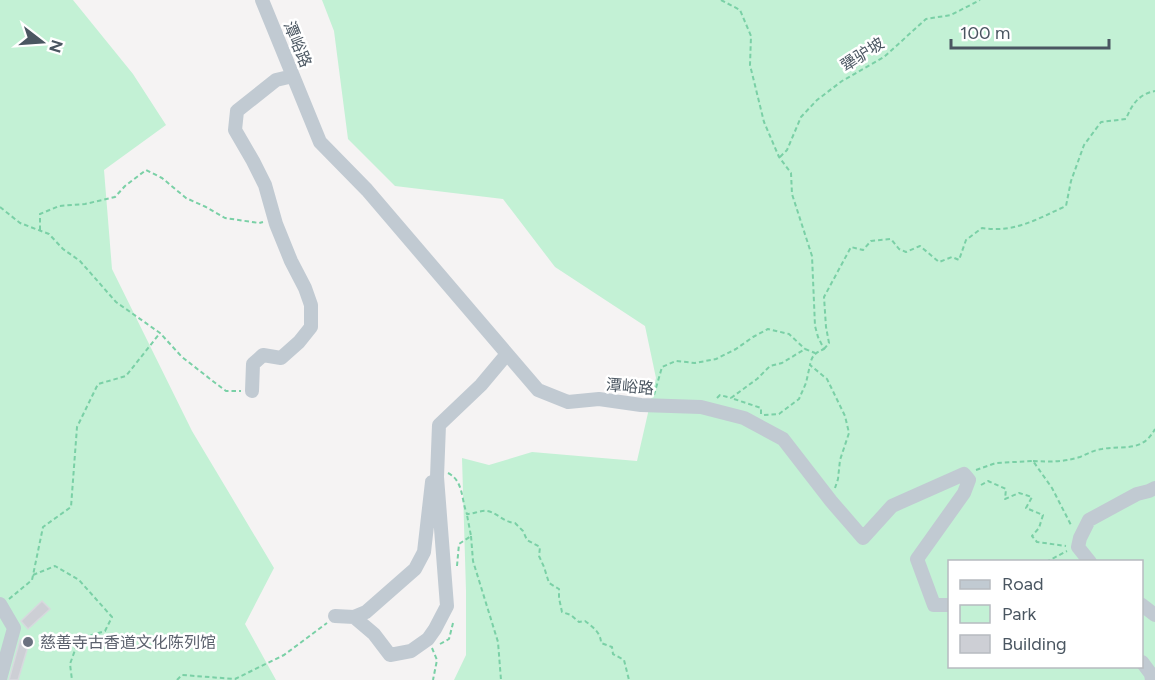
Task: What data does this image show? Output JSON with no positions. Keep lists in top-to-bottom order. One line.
{"streets":{"street":["潭峪路"],"path":["犟驴坡"]},"places":["慈善寺古香道文化陈列馆"],"legend":["Road","Park","Building"],"scale_bar":"100 m","north":"right"}
